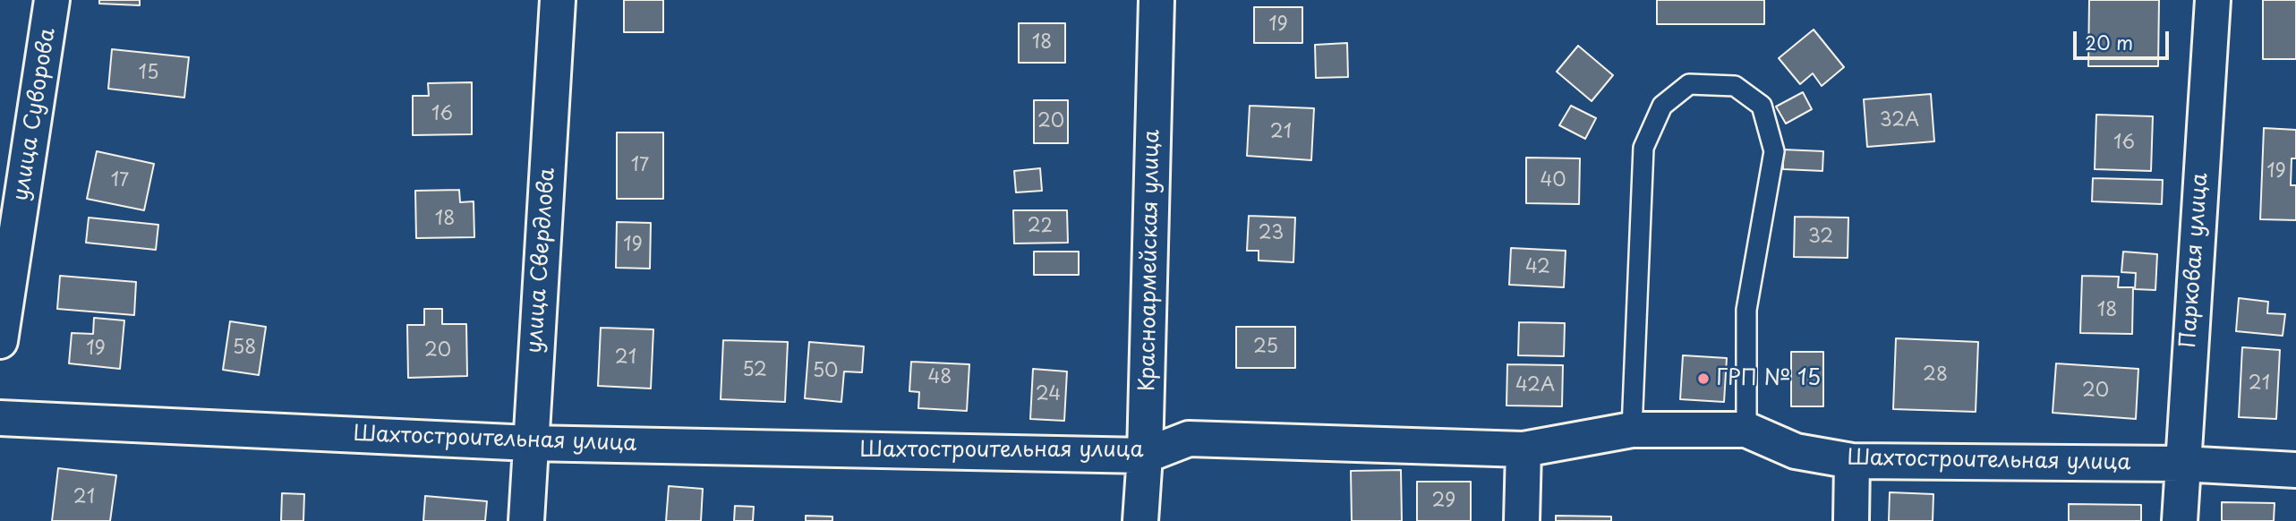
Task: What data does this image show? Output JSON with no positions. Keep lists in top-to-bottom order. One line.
{"streets":{"street":["улица Суворова","улица Свердлова","Красноармейская улица","Парковая улица","Шахтостроительная улица"]},"crossings":[["улица Свердлова","Шахтостроительная улица"],["Красноармейская улица","Шахтостроительная улица"],["Парковая улица","Шахтостроительная улица"]],"places":["ГРП № 15"],"house_numbers":["19","18","15","16","32А","20","21","16","17","19","17","40","18","22","23","32","19","42","18","25","58","19","20","21","52","50","28","48","21","42А","20","24","21","29"],"scale_bar":"20 m"}
